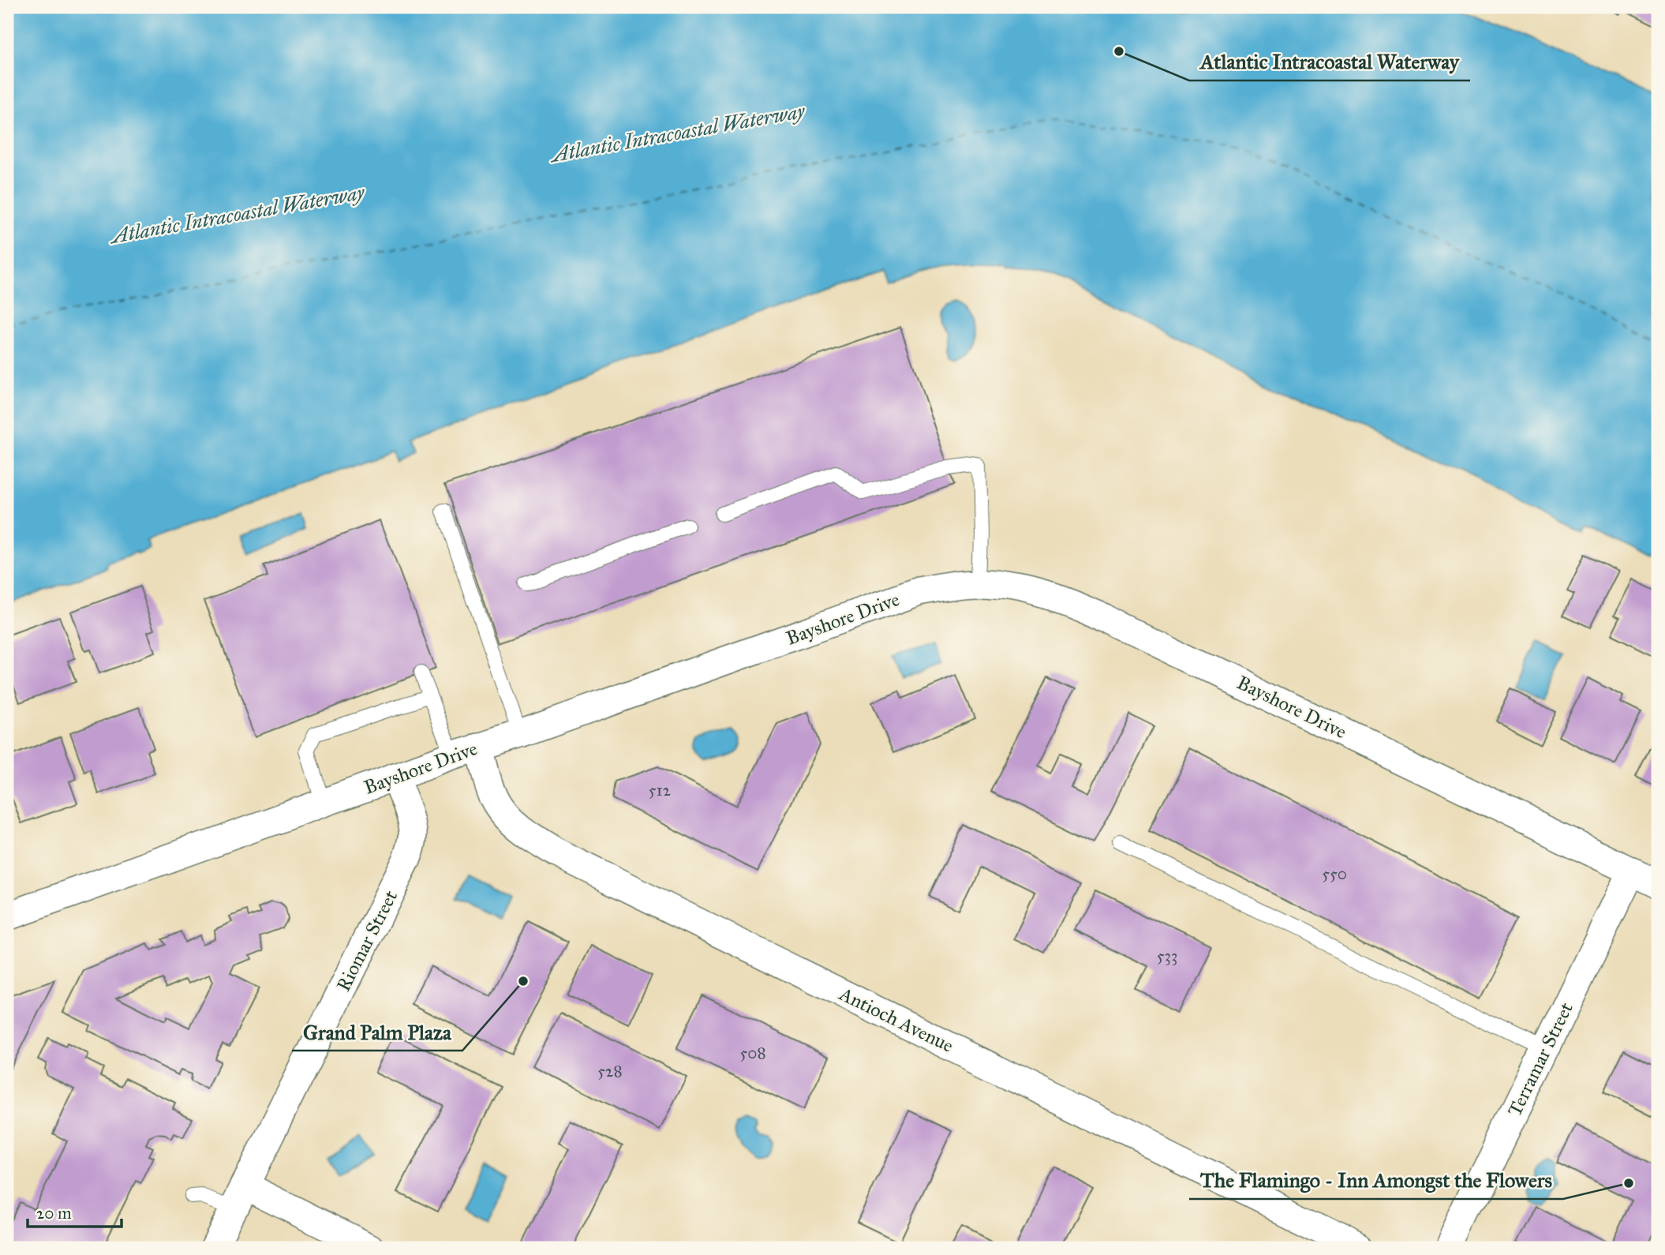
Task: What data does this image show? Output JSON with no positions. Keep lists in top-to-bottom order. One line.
{"streets":{"street":["Bayshore Drive","Riomar Street","Antioch Avenue","Terramar Street"]},"crossings":[["Bayshore Drive","Riomar Street"],["Bayshore Drive","Antioch Avenue"],["Bayshore Drive","Terramar Street"]],"water":["Atlantic Intracoastal Waterway"],"places":["Atlantic Intracoastal Waterway","Grand Palm Plaza","The Flamingo - Inn Amongst the Flowers"],"house_numbers":["512","550","533","508","528"],"scale_bar":"20 m"}
